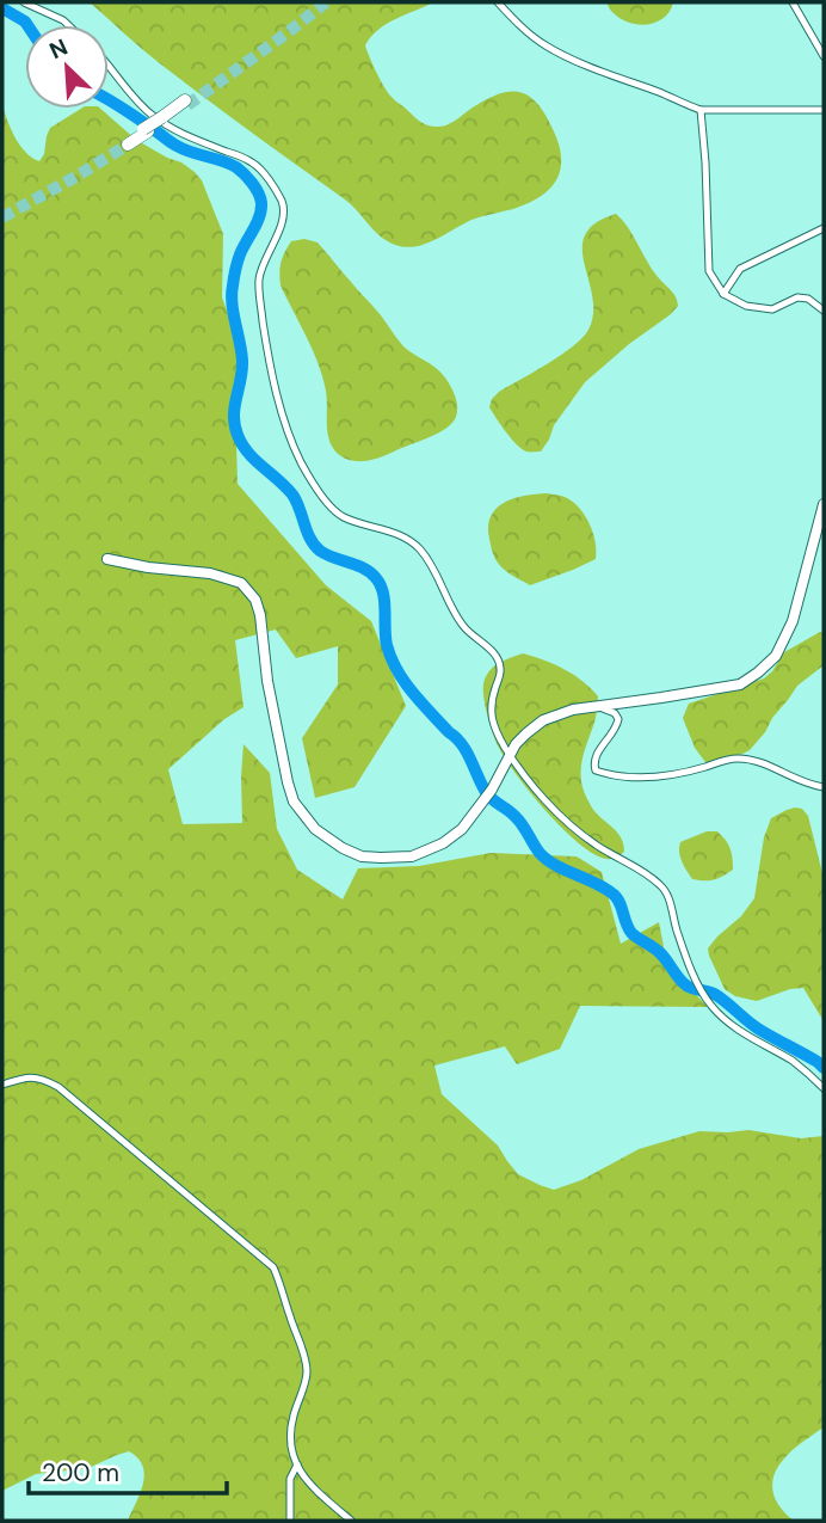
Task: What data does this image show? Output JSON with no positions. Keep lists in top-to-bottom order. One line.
{"scale_bar":"200 m","north":"top left"}
